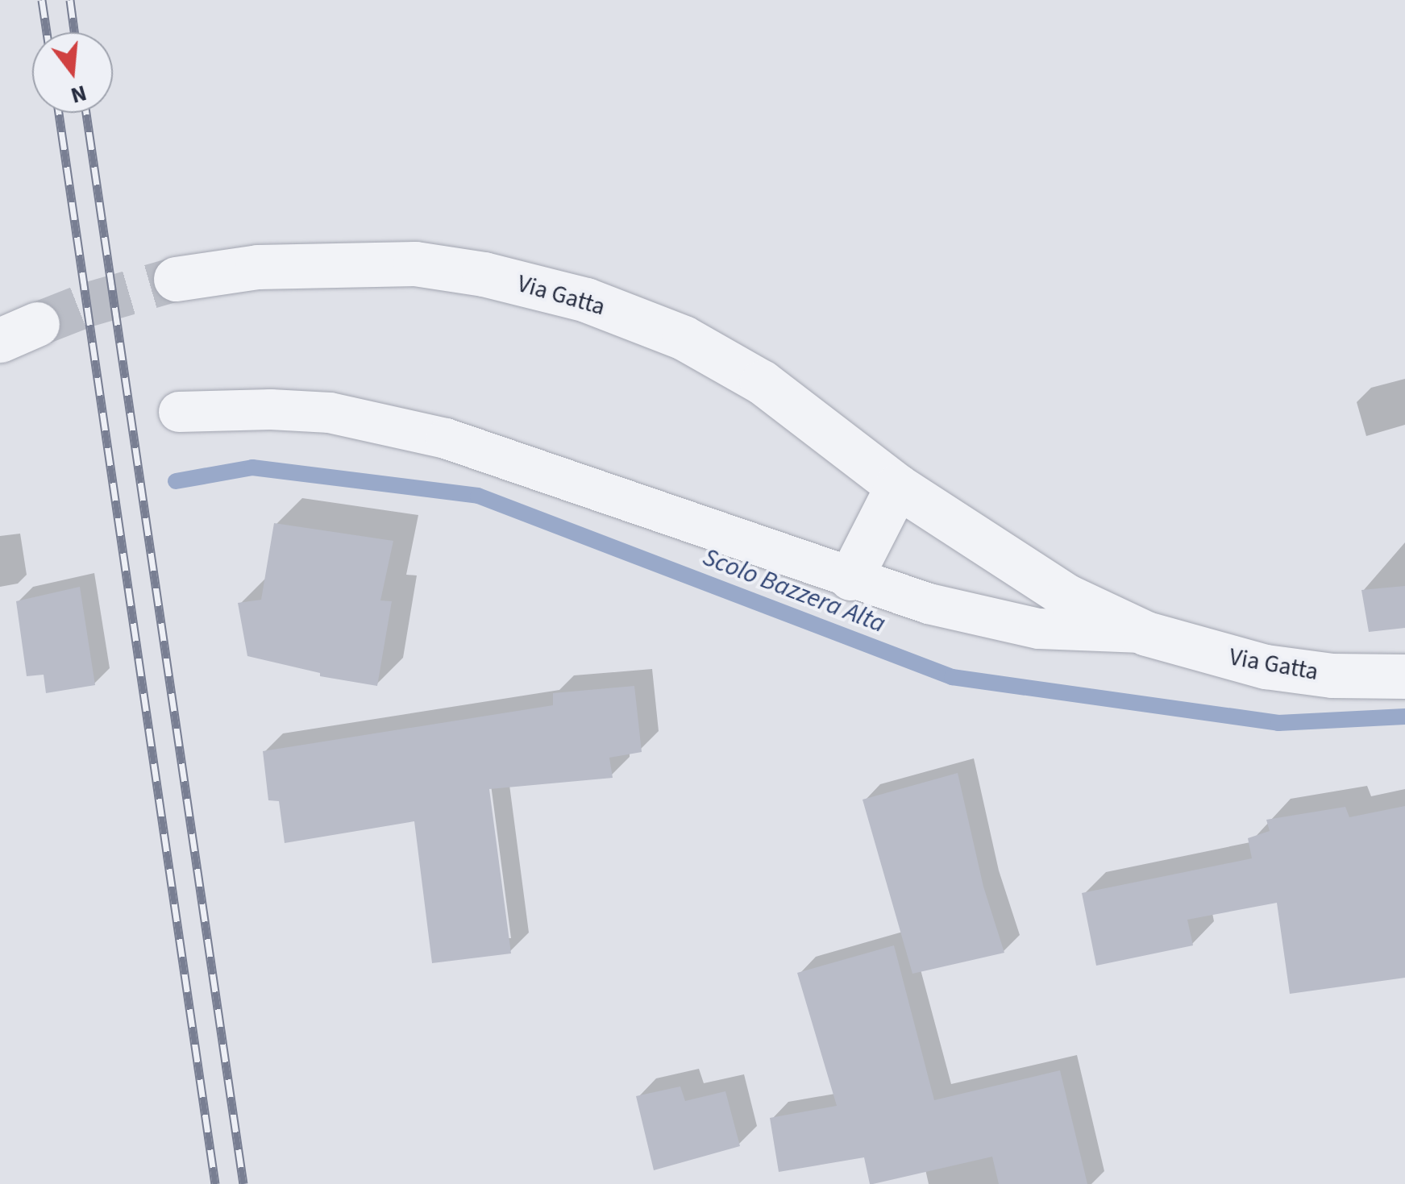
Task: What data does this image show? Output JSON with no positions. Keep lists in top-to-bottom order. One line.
{"streets":{"street":["Via Gatta"]},"water":["Scolo Bazzera Alta"],"north":"bottom"}
